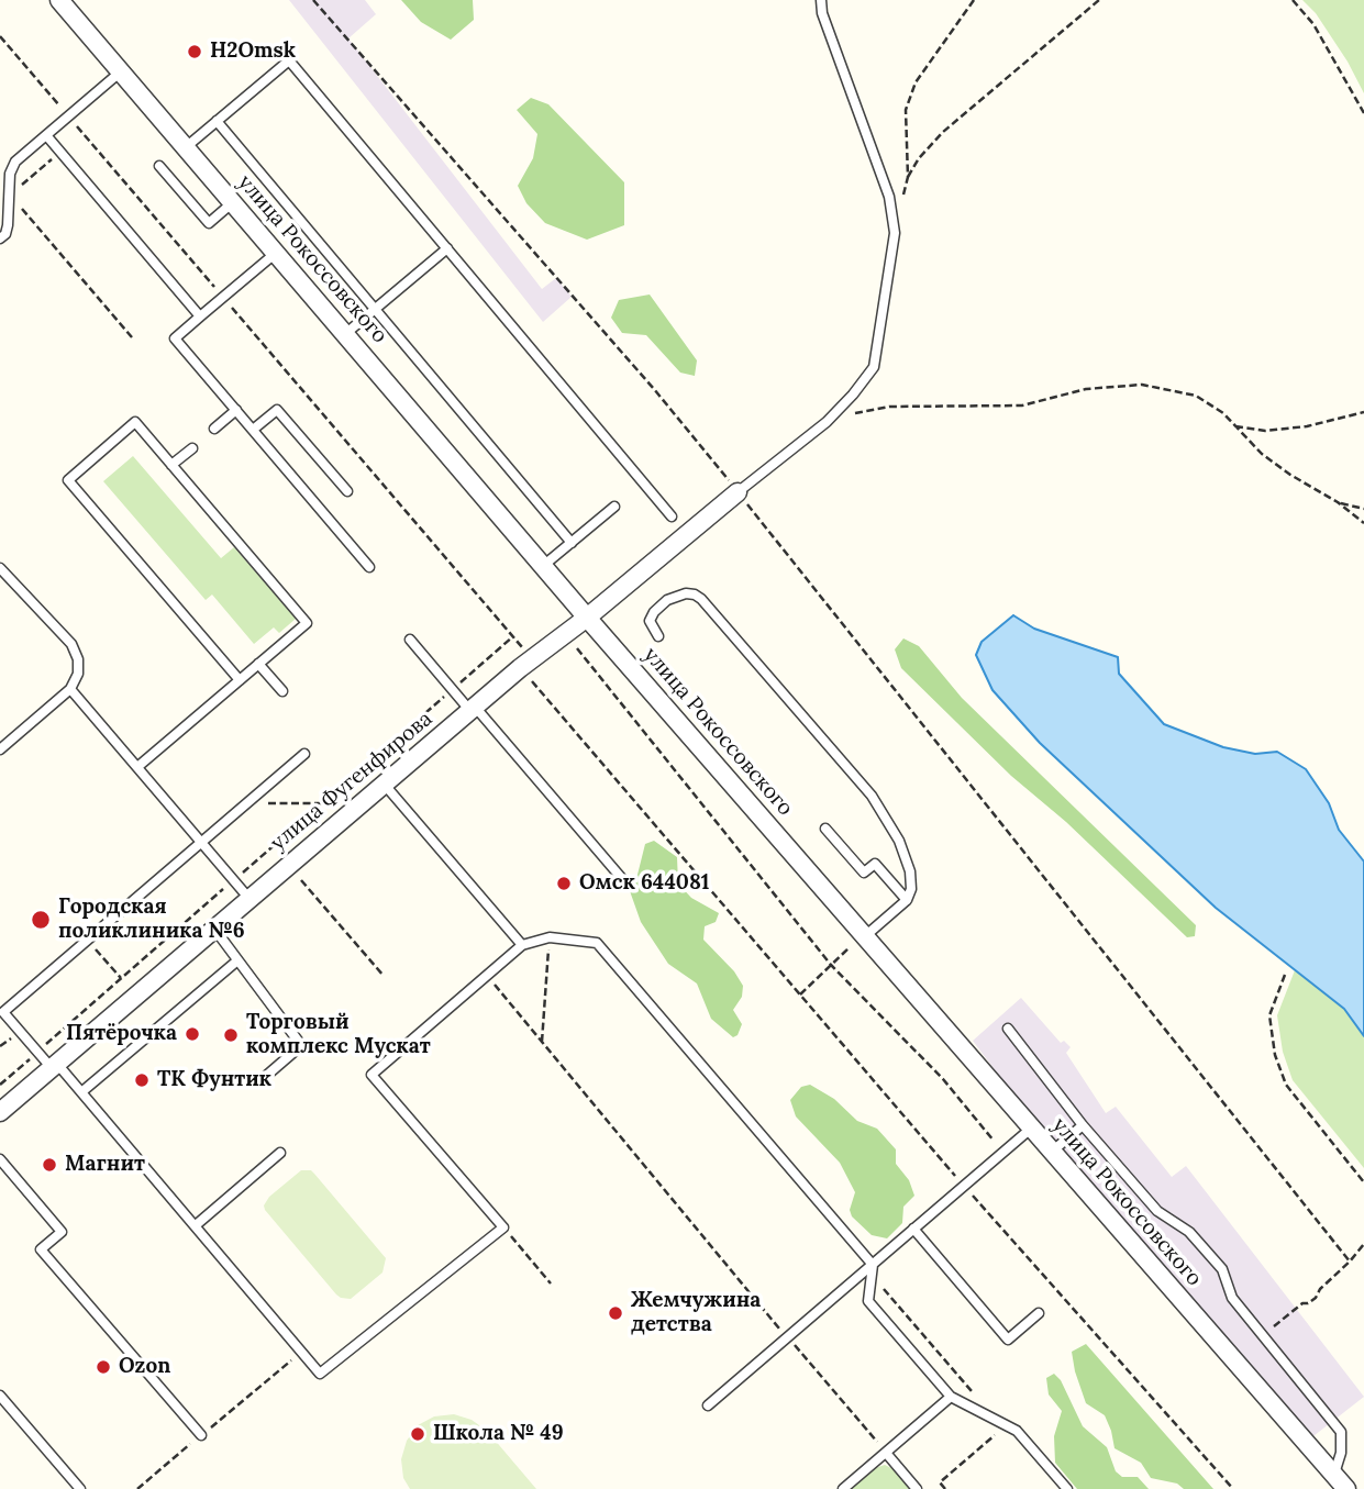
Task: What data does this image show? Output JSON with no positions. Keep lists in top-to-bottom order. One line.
{"streets":{"street":["улица Рокоссовского","улица Фугенфирова"]},"crossings":[["улица Рокоссовского","улица Фугенфирова"]],"places":["H2Omsk","Омск 644081","Городская поликлиника №6","Пятёрочка","Торговый комплекс Мускат","ТК Фунтик","Магнит","Жемчужина детства","Ozon","Школа № 49"]}
